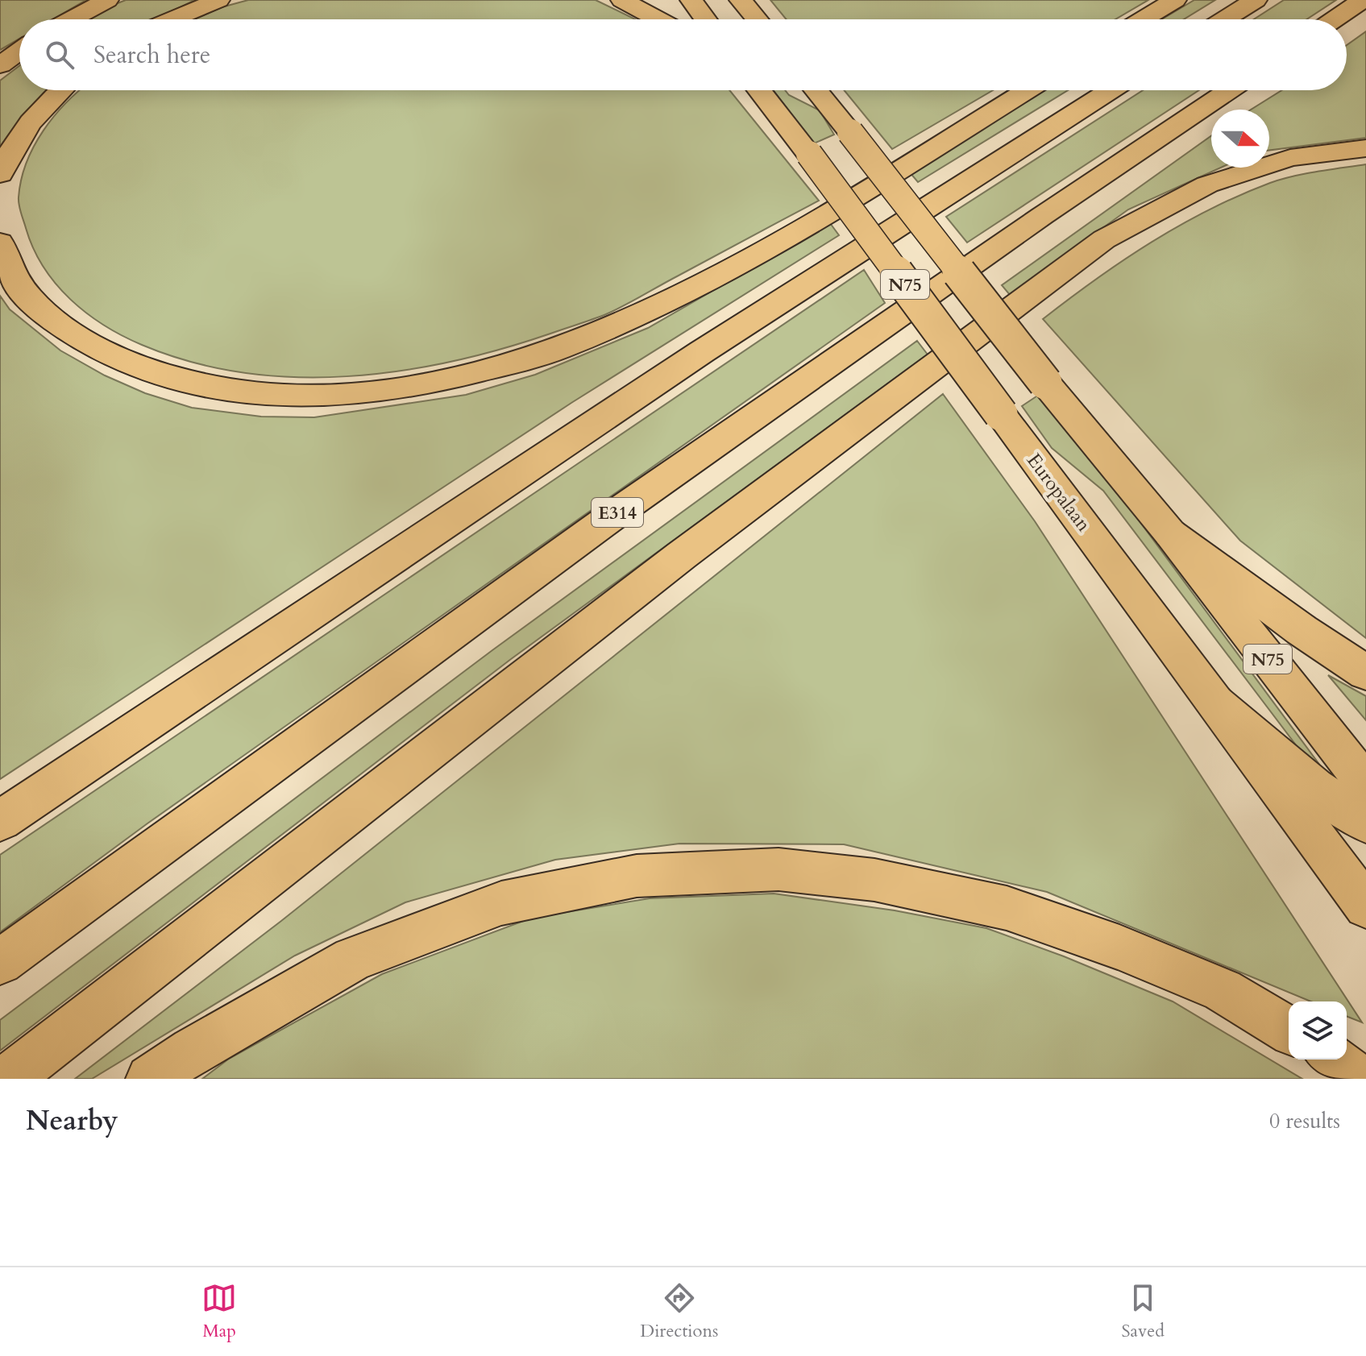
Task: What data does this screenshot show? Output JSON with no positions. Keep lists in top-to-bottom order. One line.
{"streets":{"highway":["N75","Europalaan","E314"]},"north":"right","page":{"search":"Search here","heading":["Nearby","0 results"],"nav":["Map","Directions","Saved"]}}
